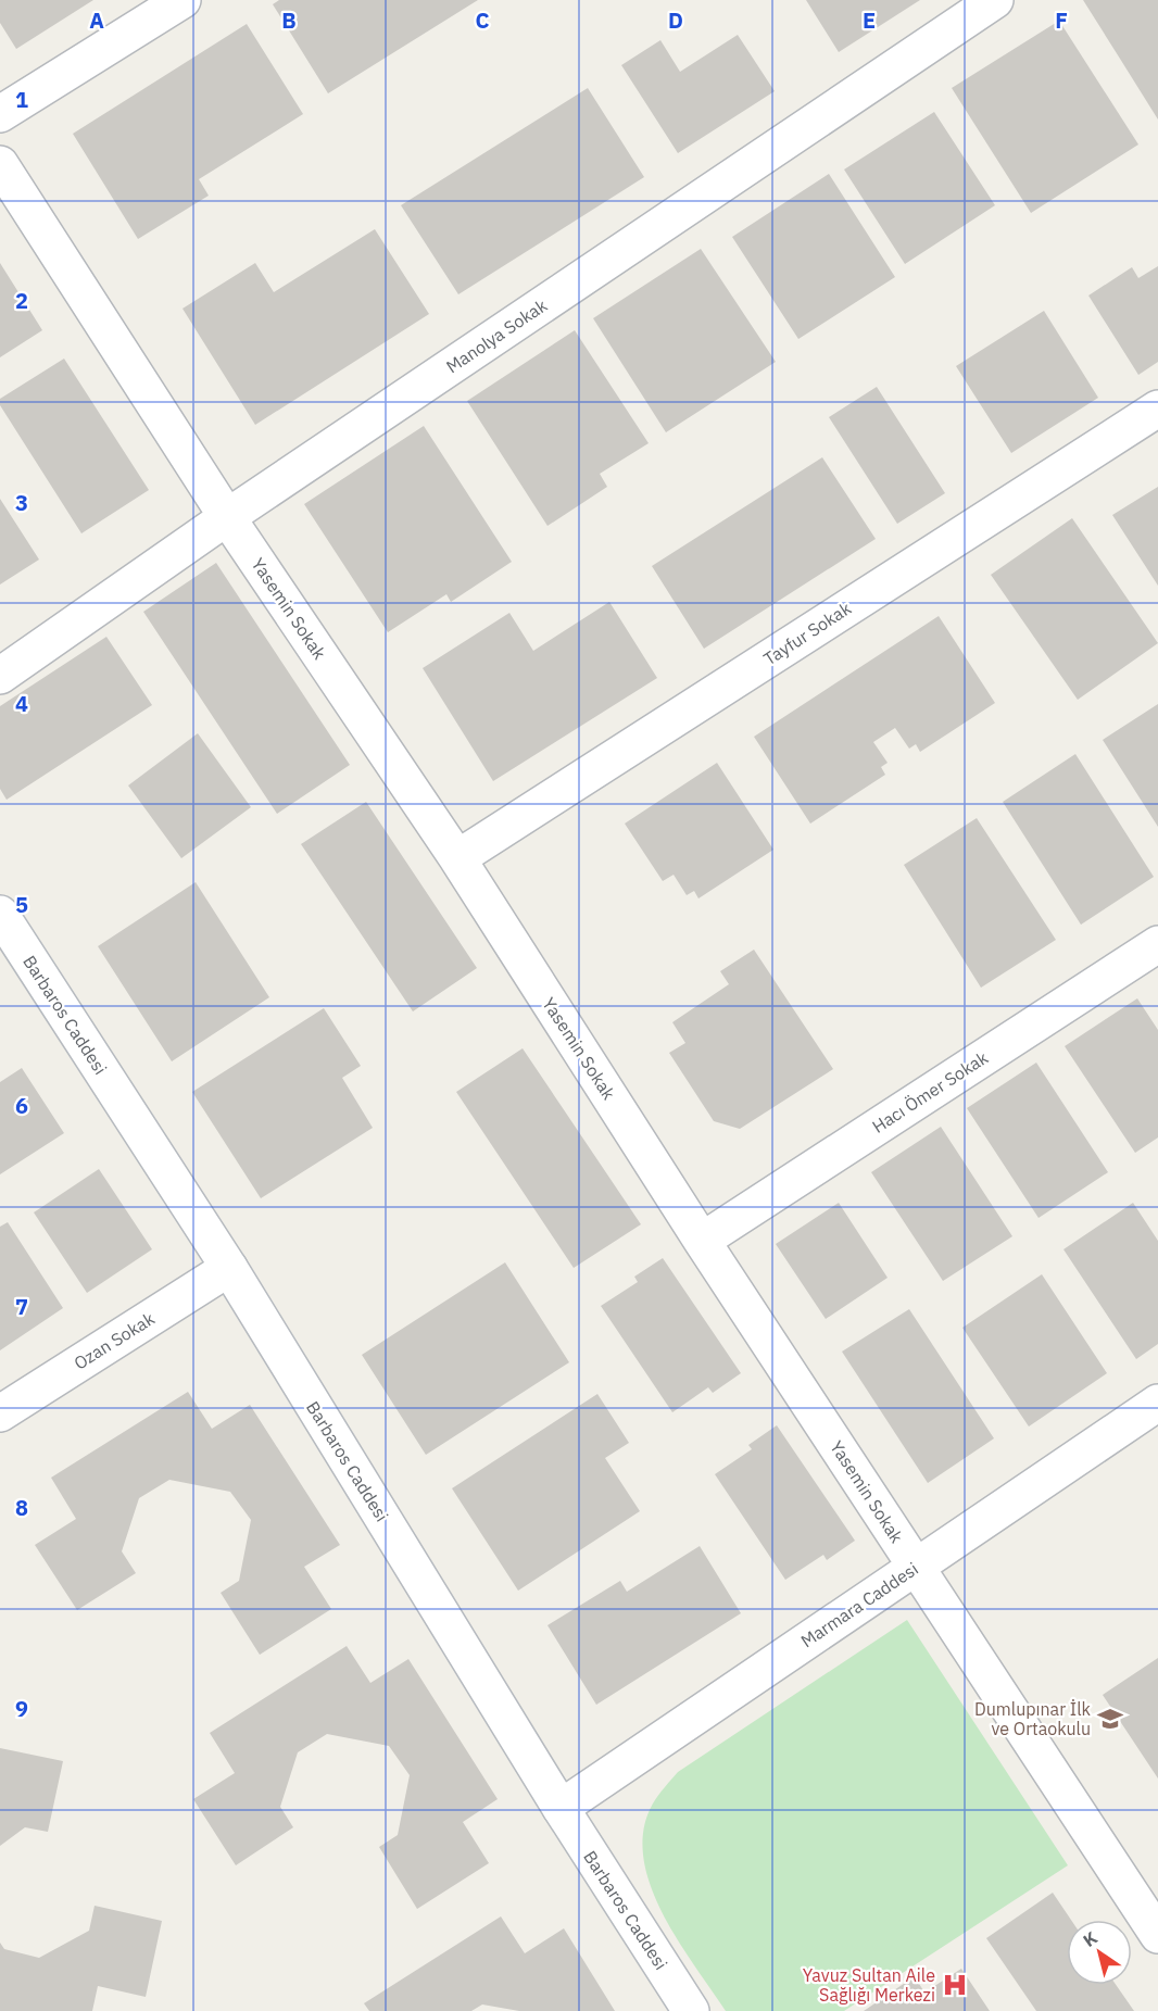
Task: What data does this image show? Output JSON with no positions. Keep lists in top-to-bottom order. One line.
{"streets":{"street":["Manolya Sokak","Yasemin Sokak","Tayfur Sokak","Barbaros Caddesi","Hacı Ömer Sokak","Ozan Sokak","Marmara Caddesi"]},"crossings":[["Manolya Sokak","Yasemin Sokak"],["Yasemin Sokak","Tayfur Sokak"],["Yasemin Sokak","Hacı Ömer Sokak"],["Yasemin Sokak","Marmara Caddesi"],["Barbaros Caddesi","Ozan Sokak"],["Barbaros Caddesi","Marmara Caddesi"]],"places":{"school or university":["Dumlupınar İlk ve Ortaokulu"],"hospital":["Yavuz Sultan Aile Sağlığı Merkezi"]},"north":"top left","grid":{"columns":["A","B","C","D","E","F"],"rows":["1","2","3","4","5","6","7","8","9"]}}
